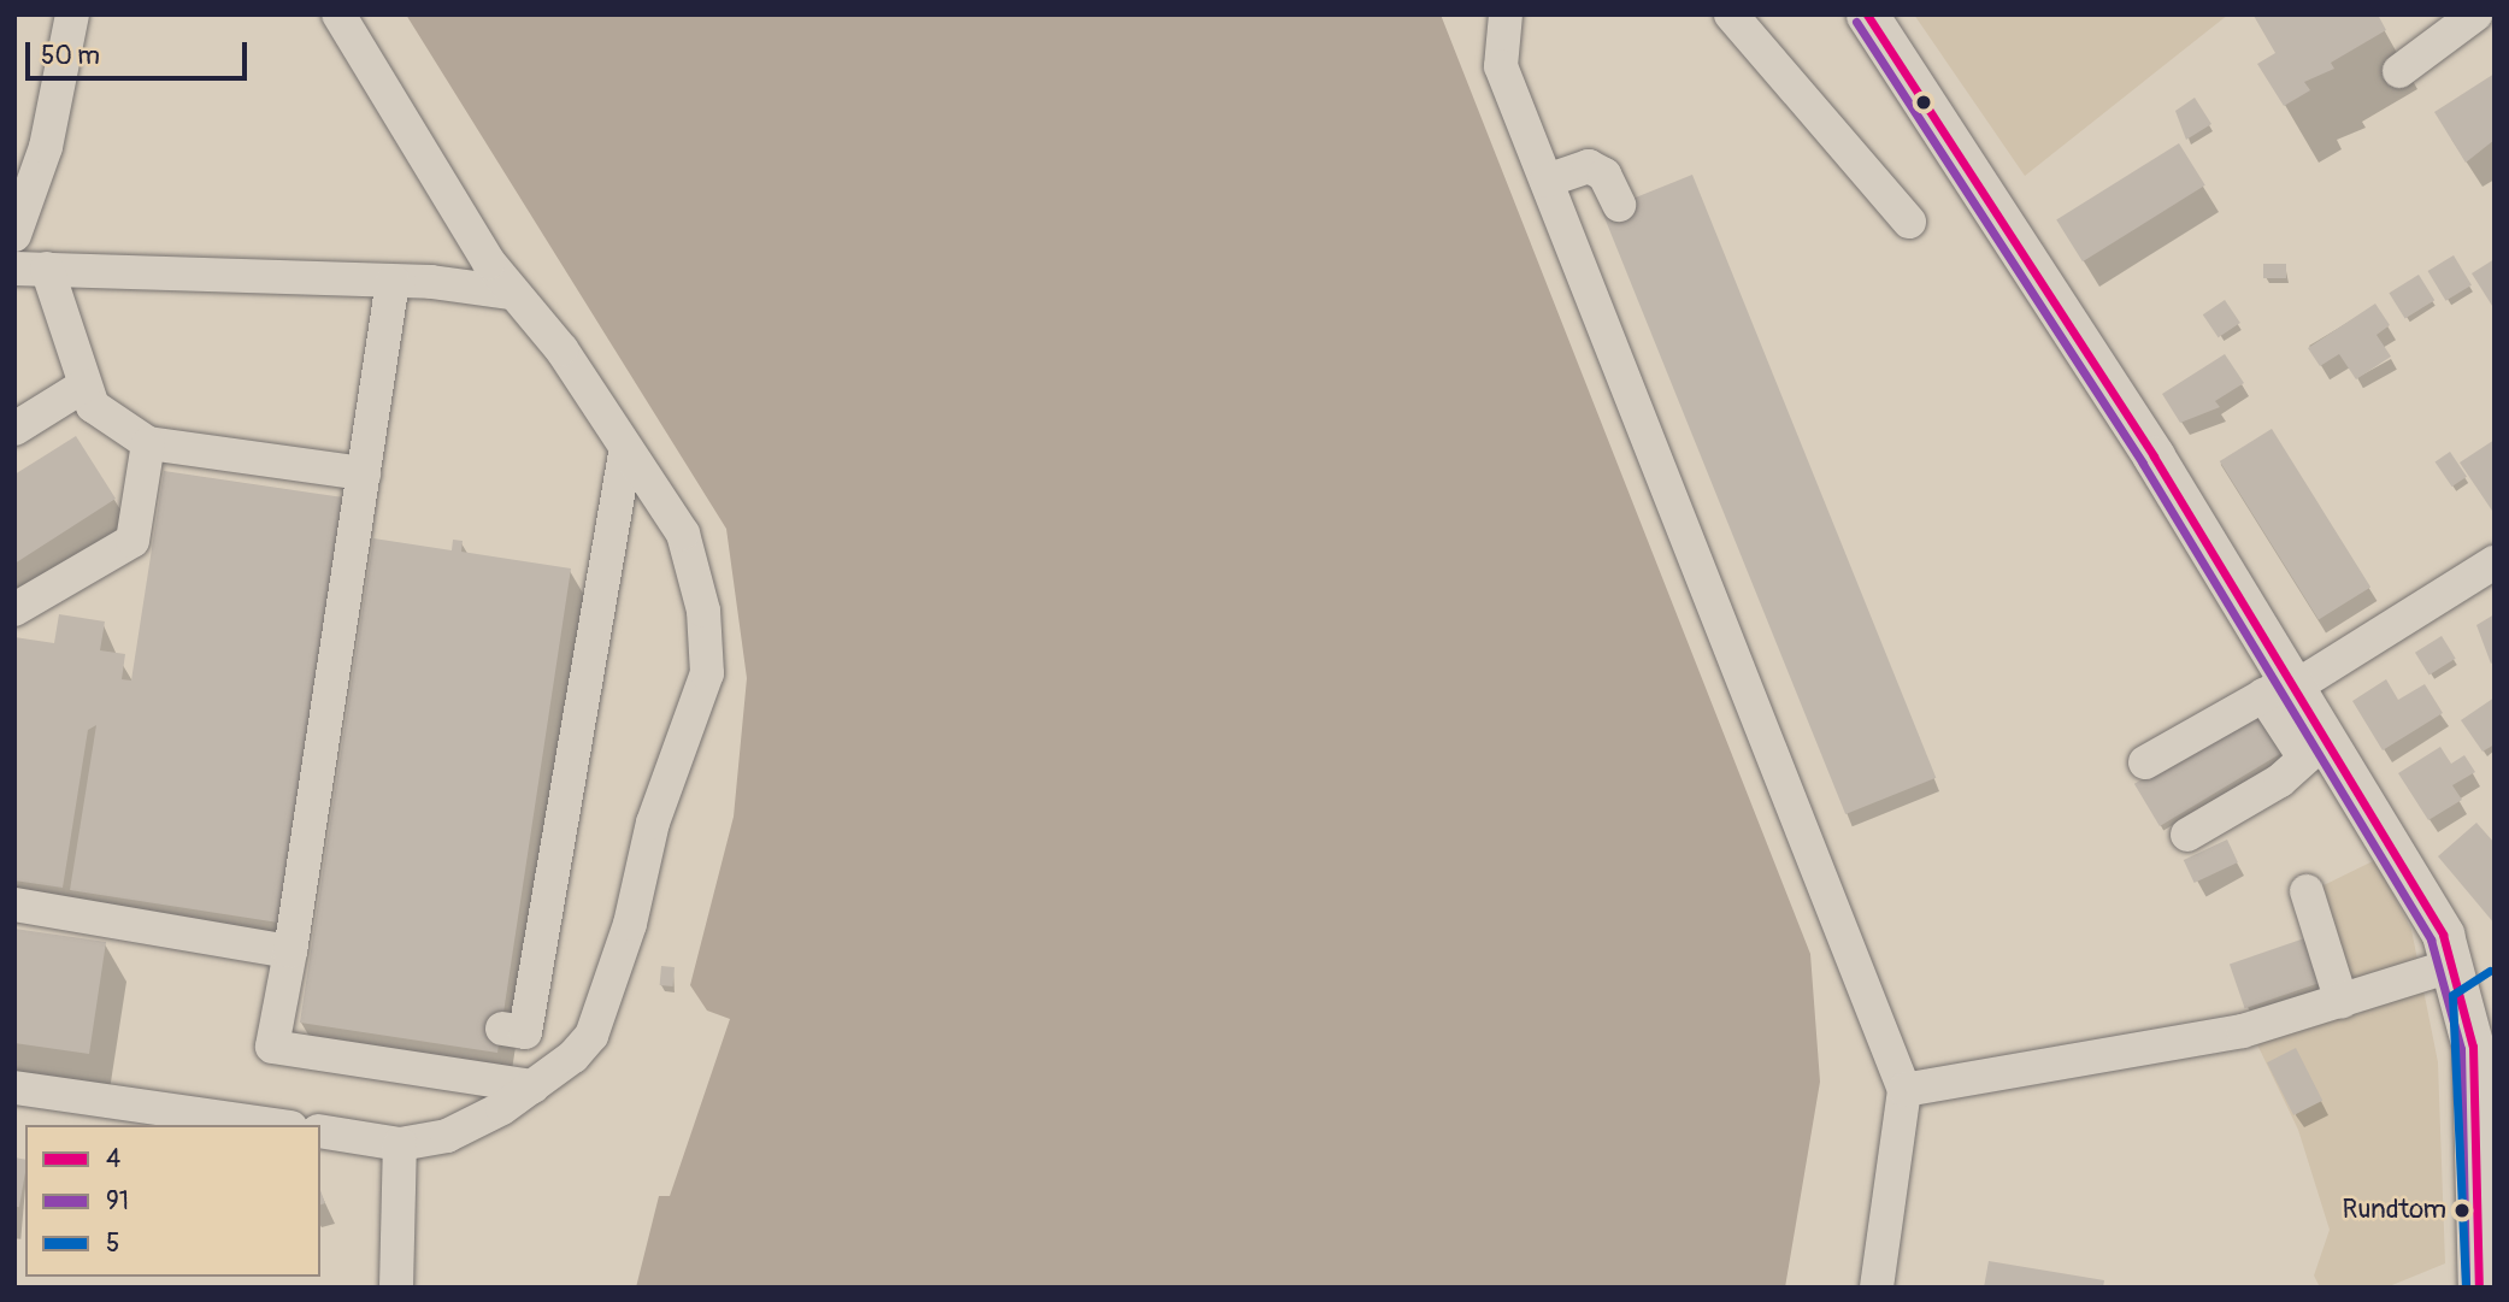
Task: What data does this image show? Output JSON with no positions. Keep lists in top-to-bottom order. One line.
{"places":["Rundtom"],"lines":["transit line 4","transit line 91","transit line 5"],"legend":["4","91","5"],"scale_bar":"50 m"}
